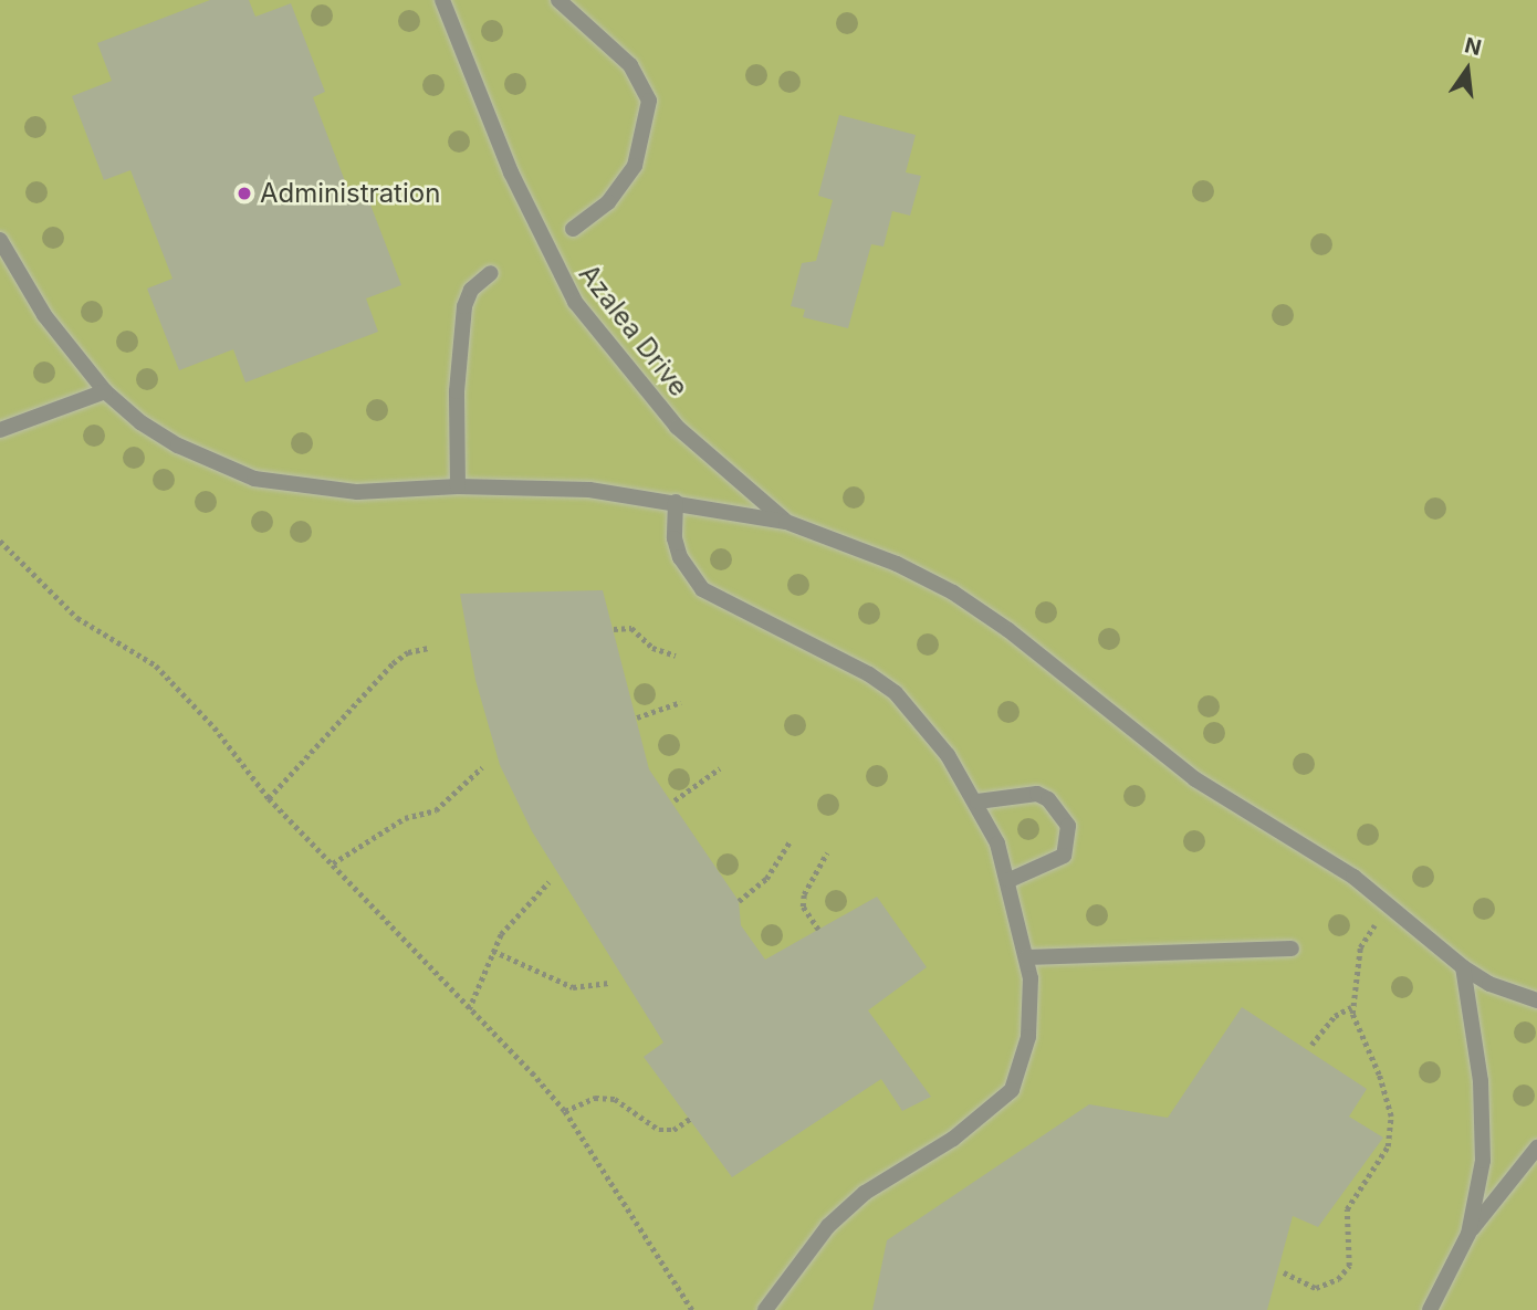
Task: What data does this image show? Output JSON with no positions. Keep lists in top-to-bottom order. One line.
{"streets":{"lane":["Azalea Drive"]},"places":["Administration"],"north":"top"}
